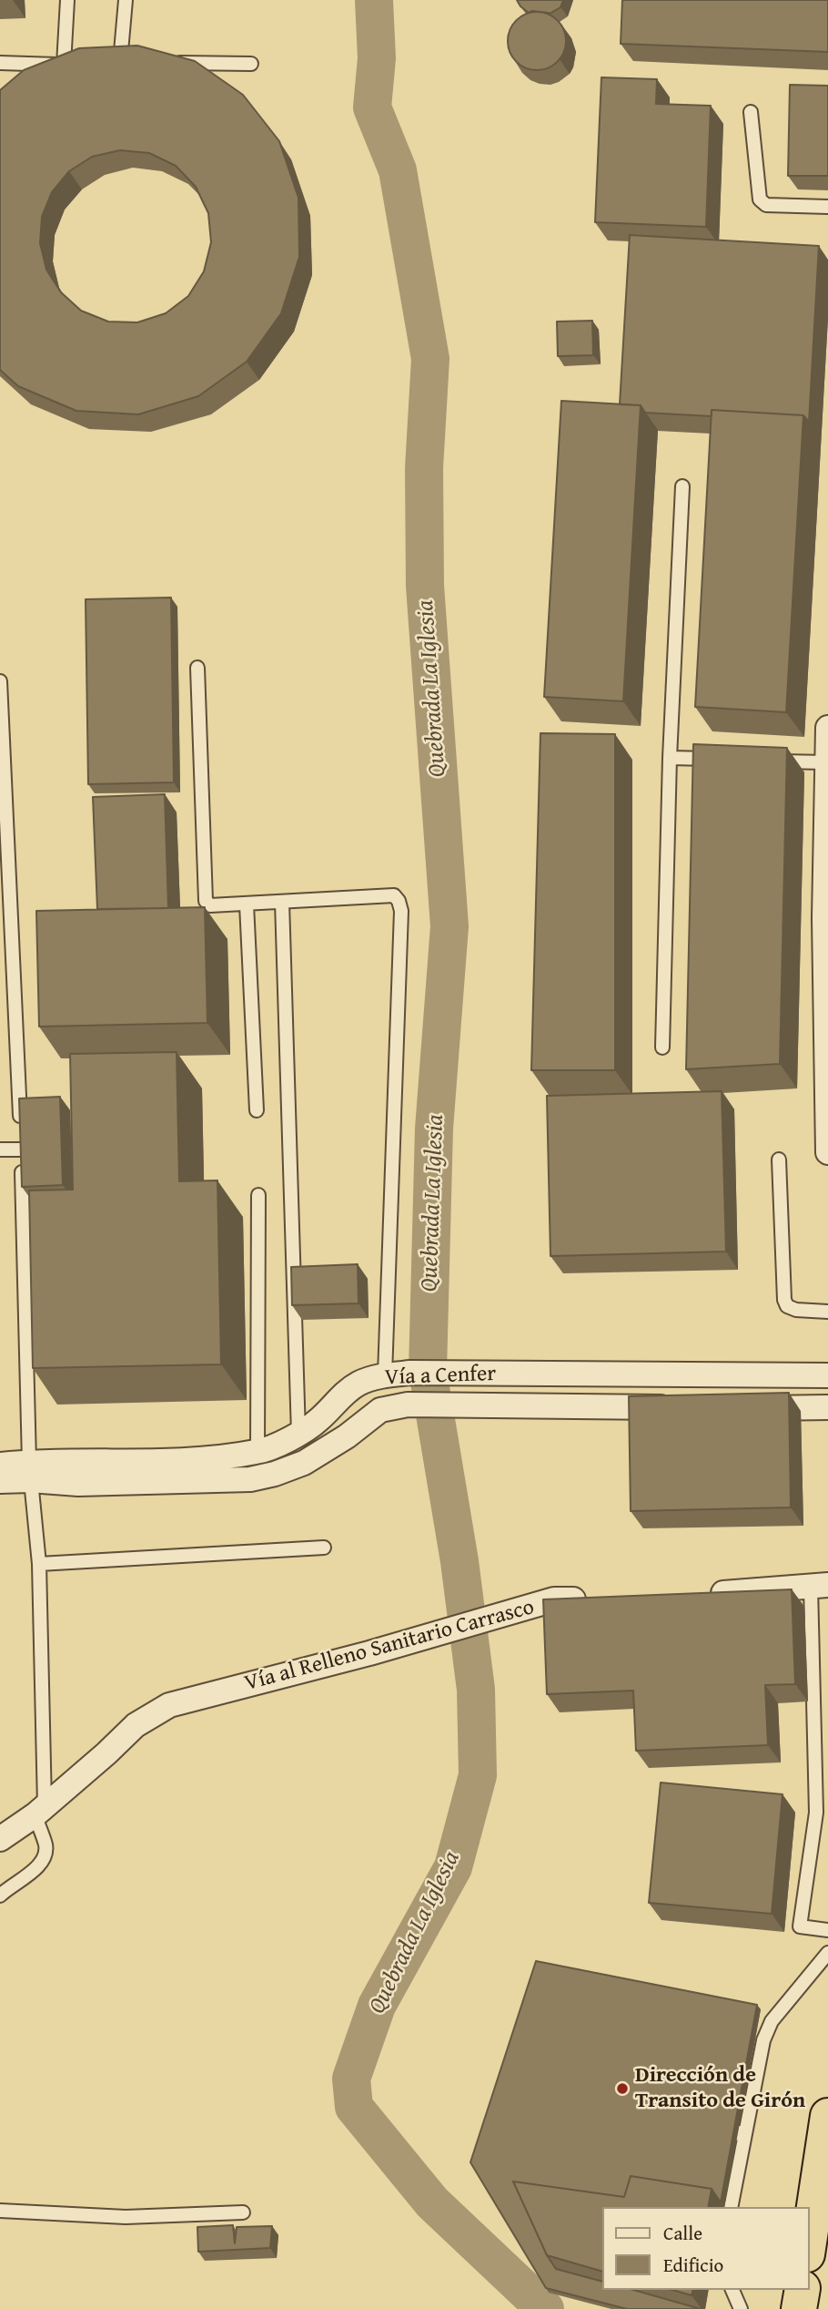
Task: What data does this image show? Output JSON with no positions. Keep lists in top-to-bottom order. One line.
{"streets":{"street":["Vía a Cenfer","Vía al Relleno Sanitario Carrasco"]},"water":["Quebrada La Iglesia"],"places":["Dirección de Transito de Girón"],"legend":["Calle","Edificio"]}
